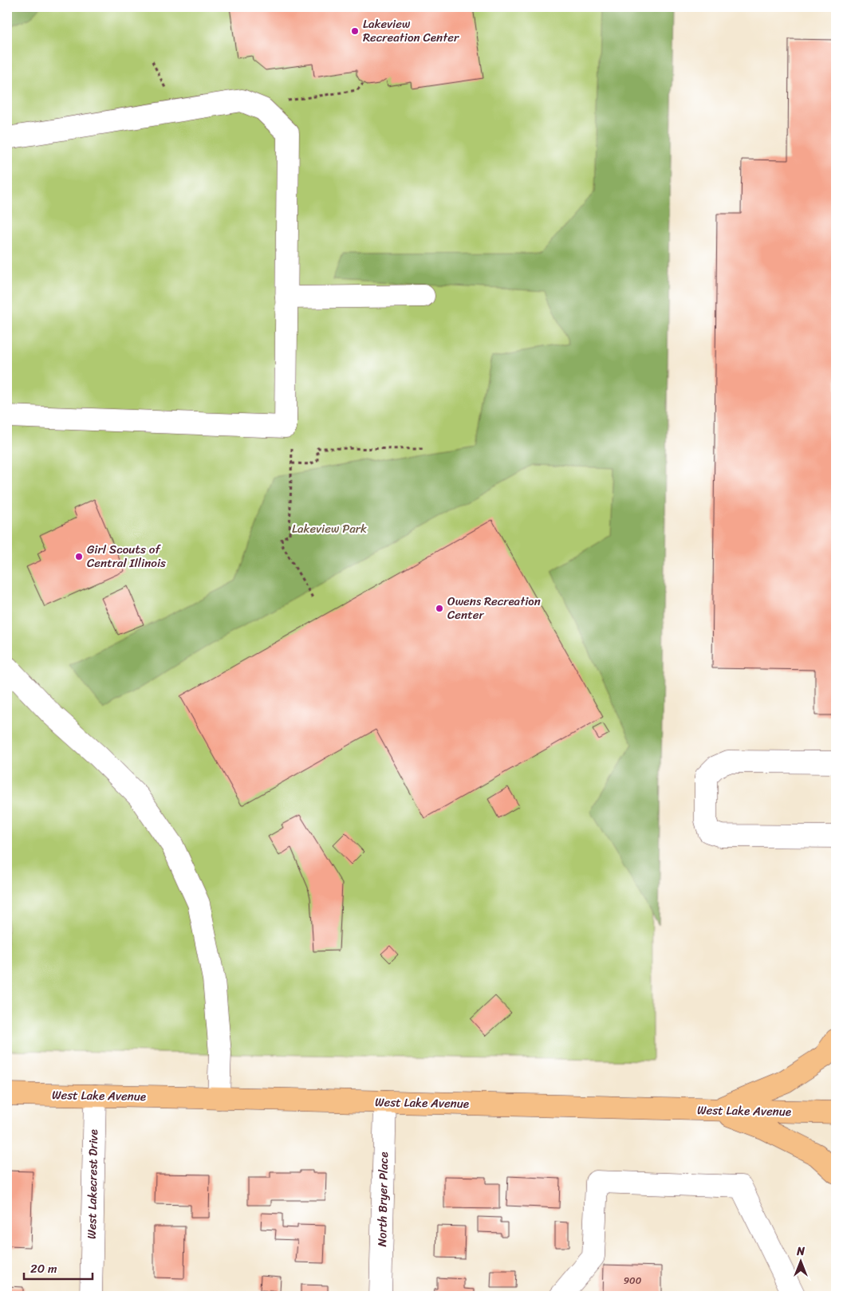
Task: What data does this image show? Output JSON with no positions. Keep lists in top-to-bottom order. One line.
{"streets":{"main road":["West Lake Avenue"],"street":["West Lakecrest Drive","North Bryer Place"]},"crossings":[["West Lake Avenue","West Lakecrest Drive"],["West Lake Avenue","North Bryer Place"]],"parks":["Lakeview Park"],"places":["Lakeview Recreation Center","Girl Scouts of Central Illinois","Owens Recreation Center"],"house_numbers":["900"],"scale_bar":"20 m","north":"top"}
